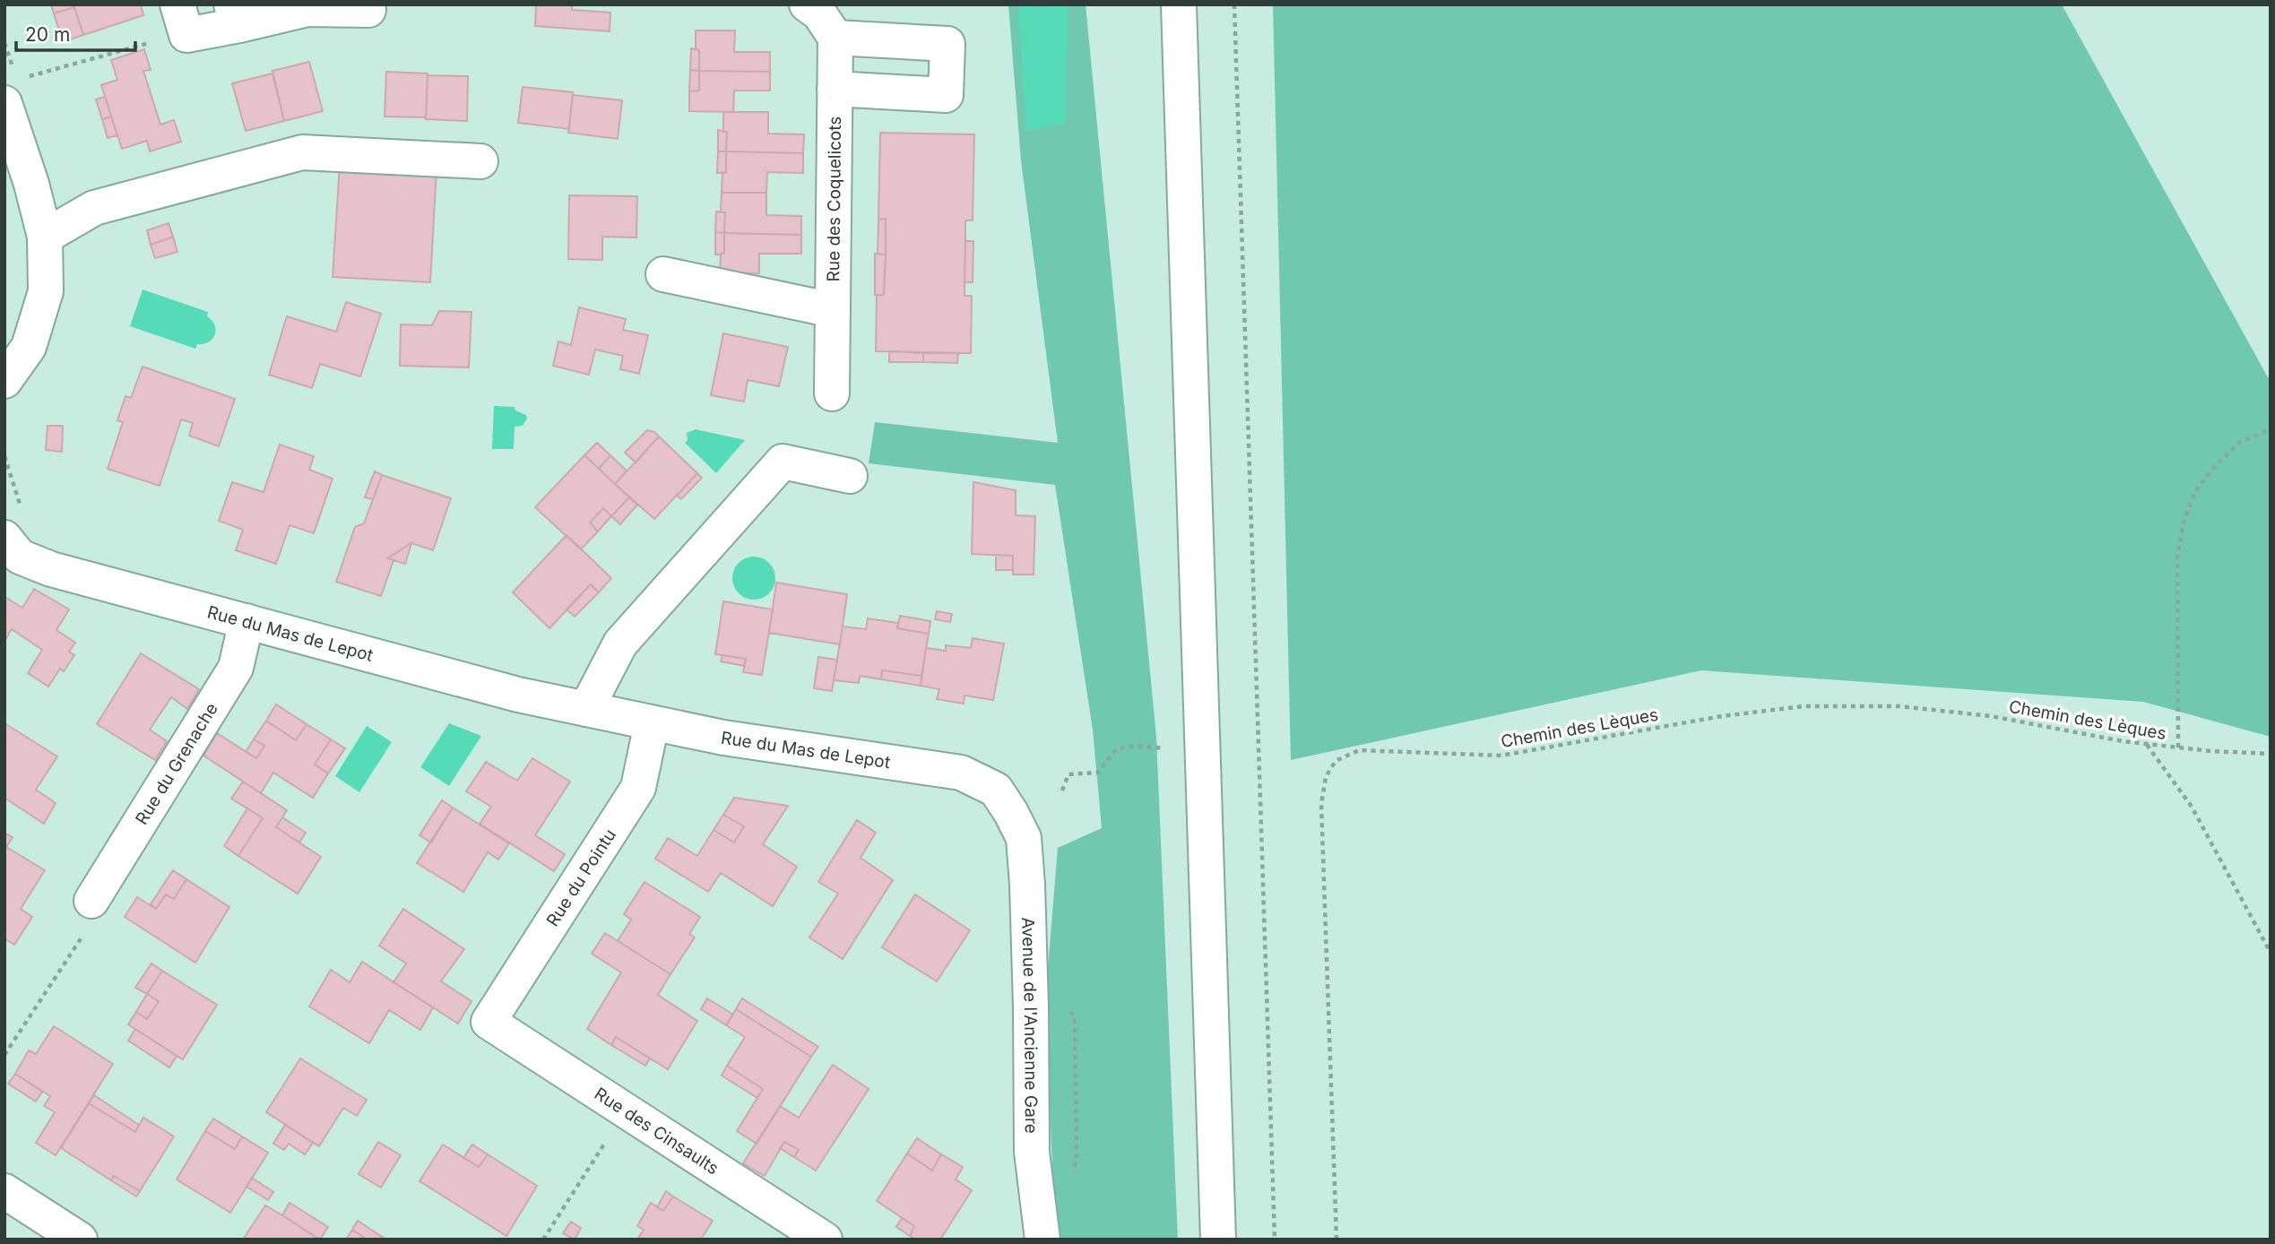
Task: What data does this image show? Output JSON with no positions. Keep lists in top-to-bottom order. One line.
{"streets":{"street":["Rue des Coquelicots","Rue du Mas de Lepot","Rue du Grenache","Rue du Pointu","Avenue de l'Ancienne Gare","Rue des Cinsaults"],"path":["Chemin des Lèques"]},"crossings":[["Rue du Mas de Lepot","Rue du Grenache"],["Rue du Mas de Lepot","Rue du Pointu"],["Rue du Mas de Lepot","Avenue de l'Ancienne Gare"],["Rue du Pointu","Rue des Cinsaults"]],"scale_bar":"20 m"}
